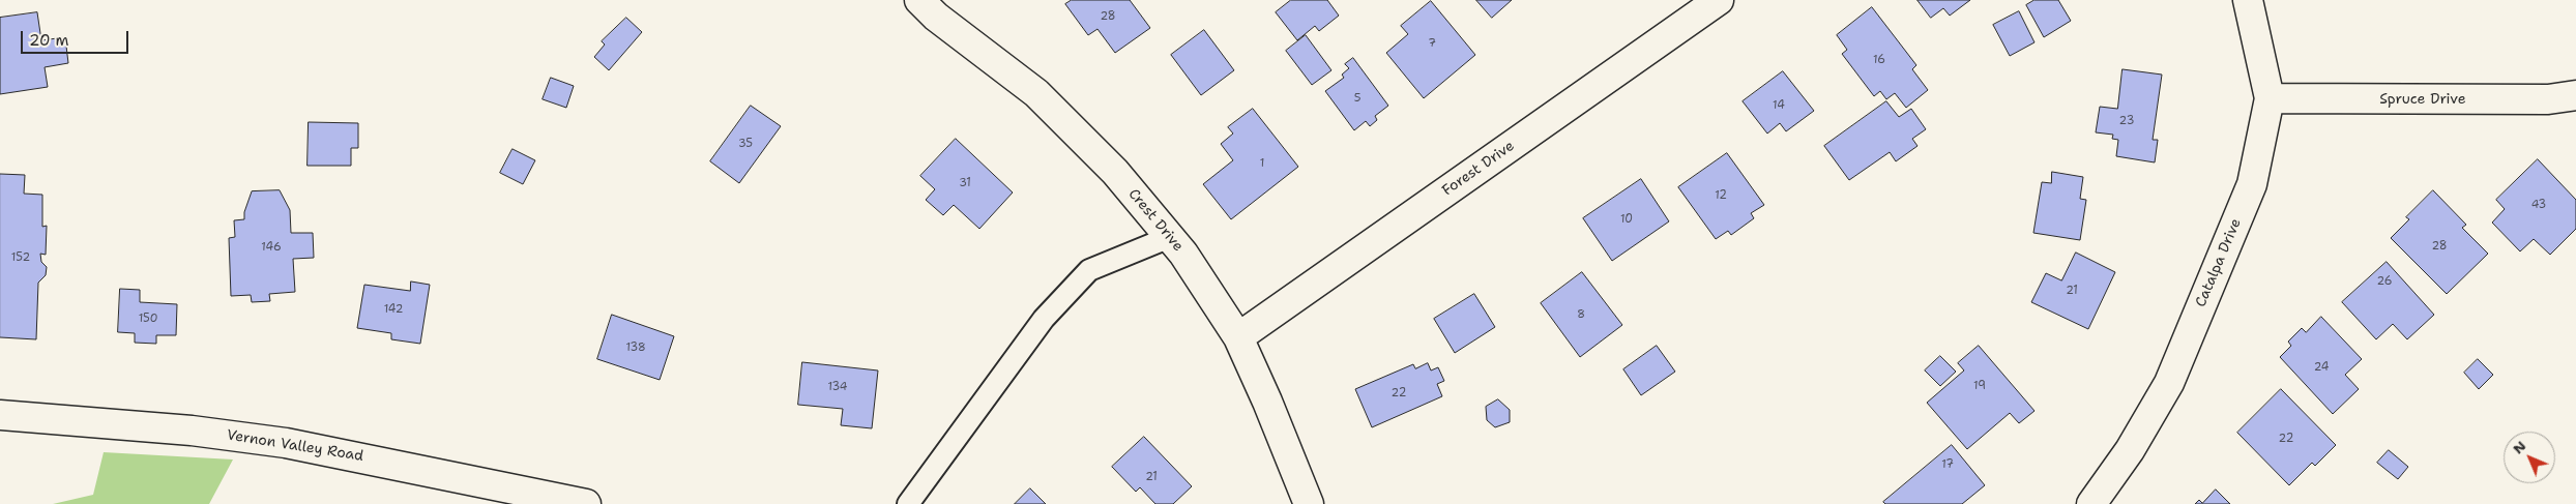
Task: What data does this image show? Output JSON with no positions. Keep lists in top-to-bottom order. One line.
{"streets":{"street":["Spruce Drive","Forest Drive","Crest Drive","Catalpa Drive","Vernon Valley Road"]},"crossings":[["Spruce Drive","Catalpa Drive"],["Forest Drive","Crest Drive"]],"house_numbers":["28","7","16","5","14","23","35","1","31","12","43","10","28","146","152","26","21","142","8","150","138","24","19","134","22","22","17","21"],"scale_bar":"20 m","north":"top left"}
